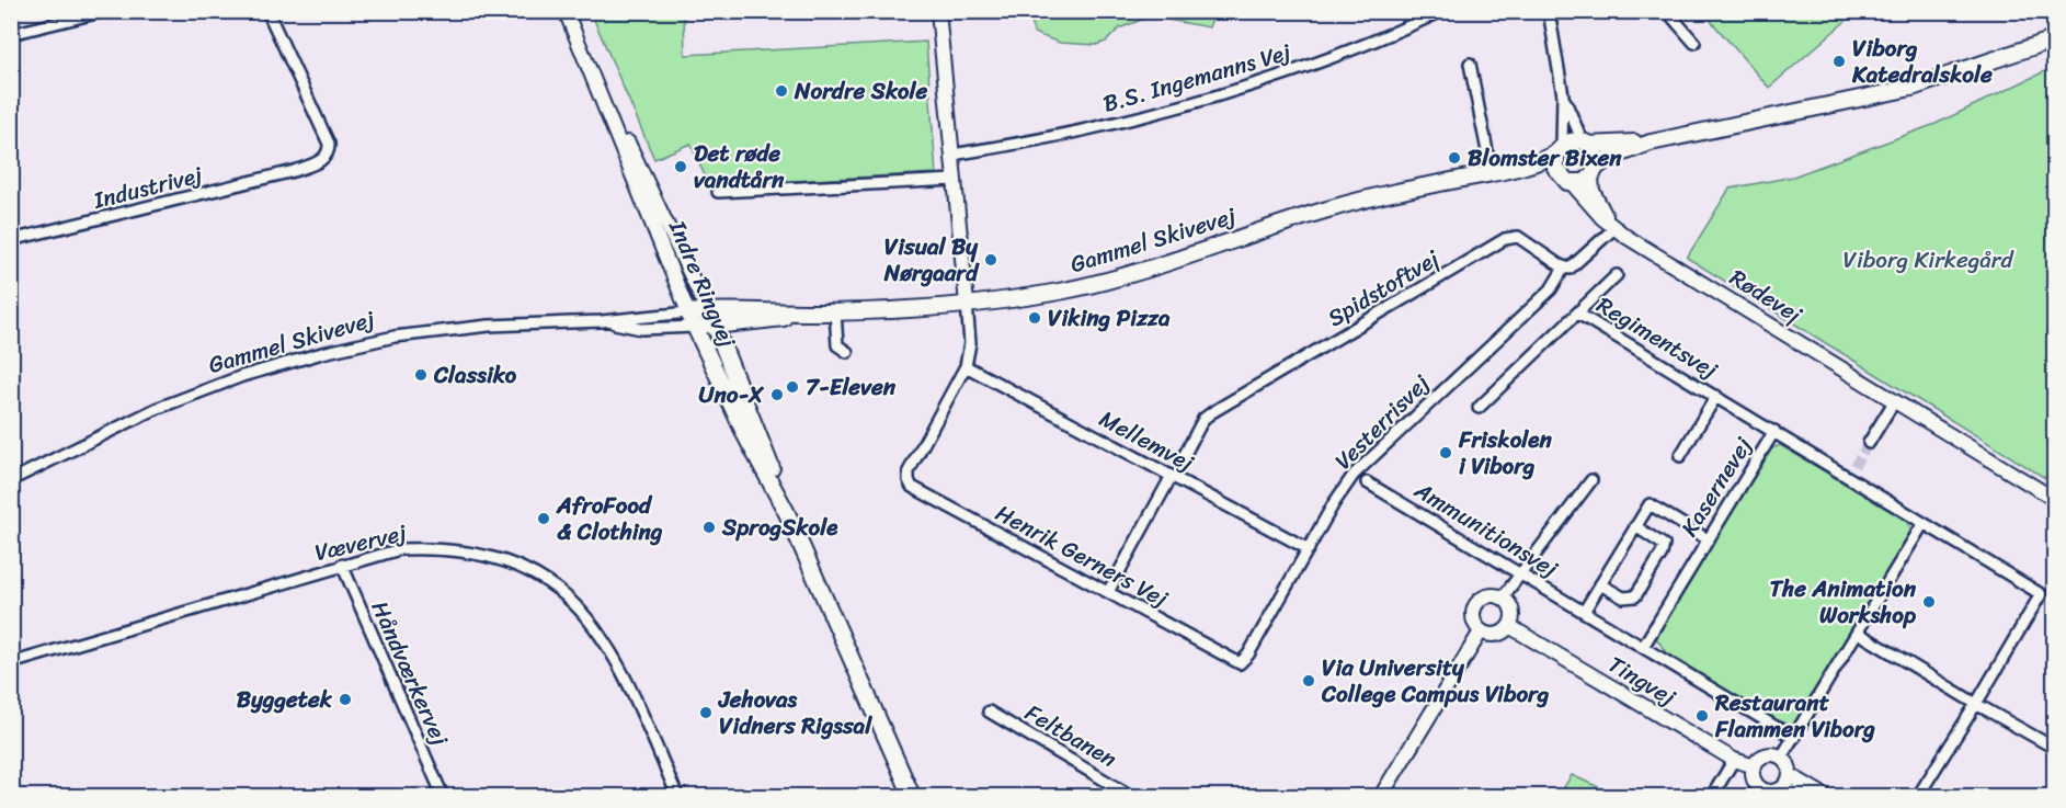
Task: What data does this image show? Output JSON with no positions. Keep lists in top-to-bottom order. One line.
{"streets":{"main road":["Gammel Skivevej","Indre Ringvej"],"street":["B.S. Ingemanns Vej","Industrivej","Spidstoftvej","Rødevej","Regimentsvej","Vesterrisvej","Mellemvej","Kasernevej","Ammunitionsvej","Vævervej","Henrik Gerners Vej","Håndværkervej","Tingvej","Feltbanen"]},"crossings":[["Gammel Skivevej","Indre Ringvej"],["Gammel Skivevej","Rødevej"],["Spidstoftvej","Vesterrisvej"],["Regimentsvej","Kasernevej"],["Vesterrisvej","Mellemvej"],["Vesterrisvej","Henrik Gerners Vej"],["Mellemvej","Henrik Gerners Vej"],["Kasernevej","Ammunitionsvej"],["Vævervej","Håndværkervej"]],"parks":["Viborg Kirkegård"],"places":["Viborg Katedralskole","Nordre Skole","Blomster Bixen","Det røde vandtårn","Visual By Nørgaard","Viking Pizza","Classiko","7-Eleven","Uno-X","Friskolen i Viborg","AfroFood & Clothing","SprogSkole","The Animation Workshop","Via University College Campus Viborg","Byggetek","Jehovas Vidners Rigssal","Restaurant Flammen Viborg"]}
